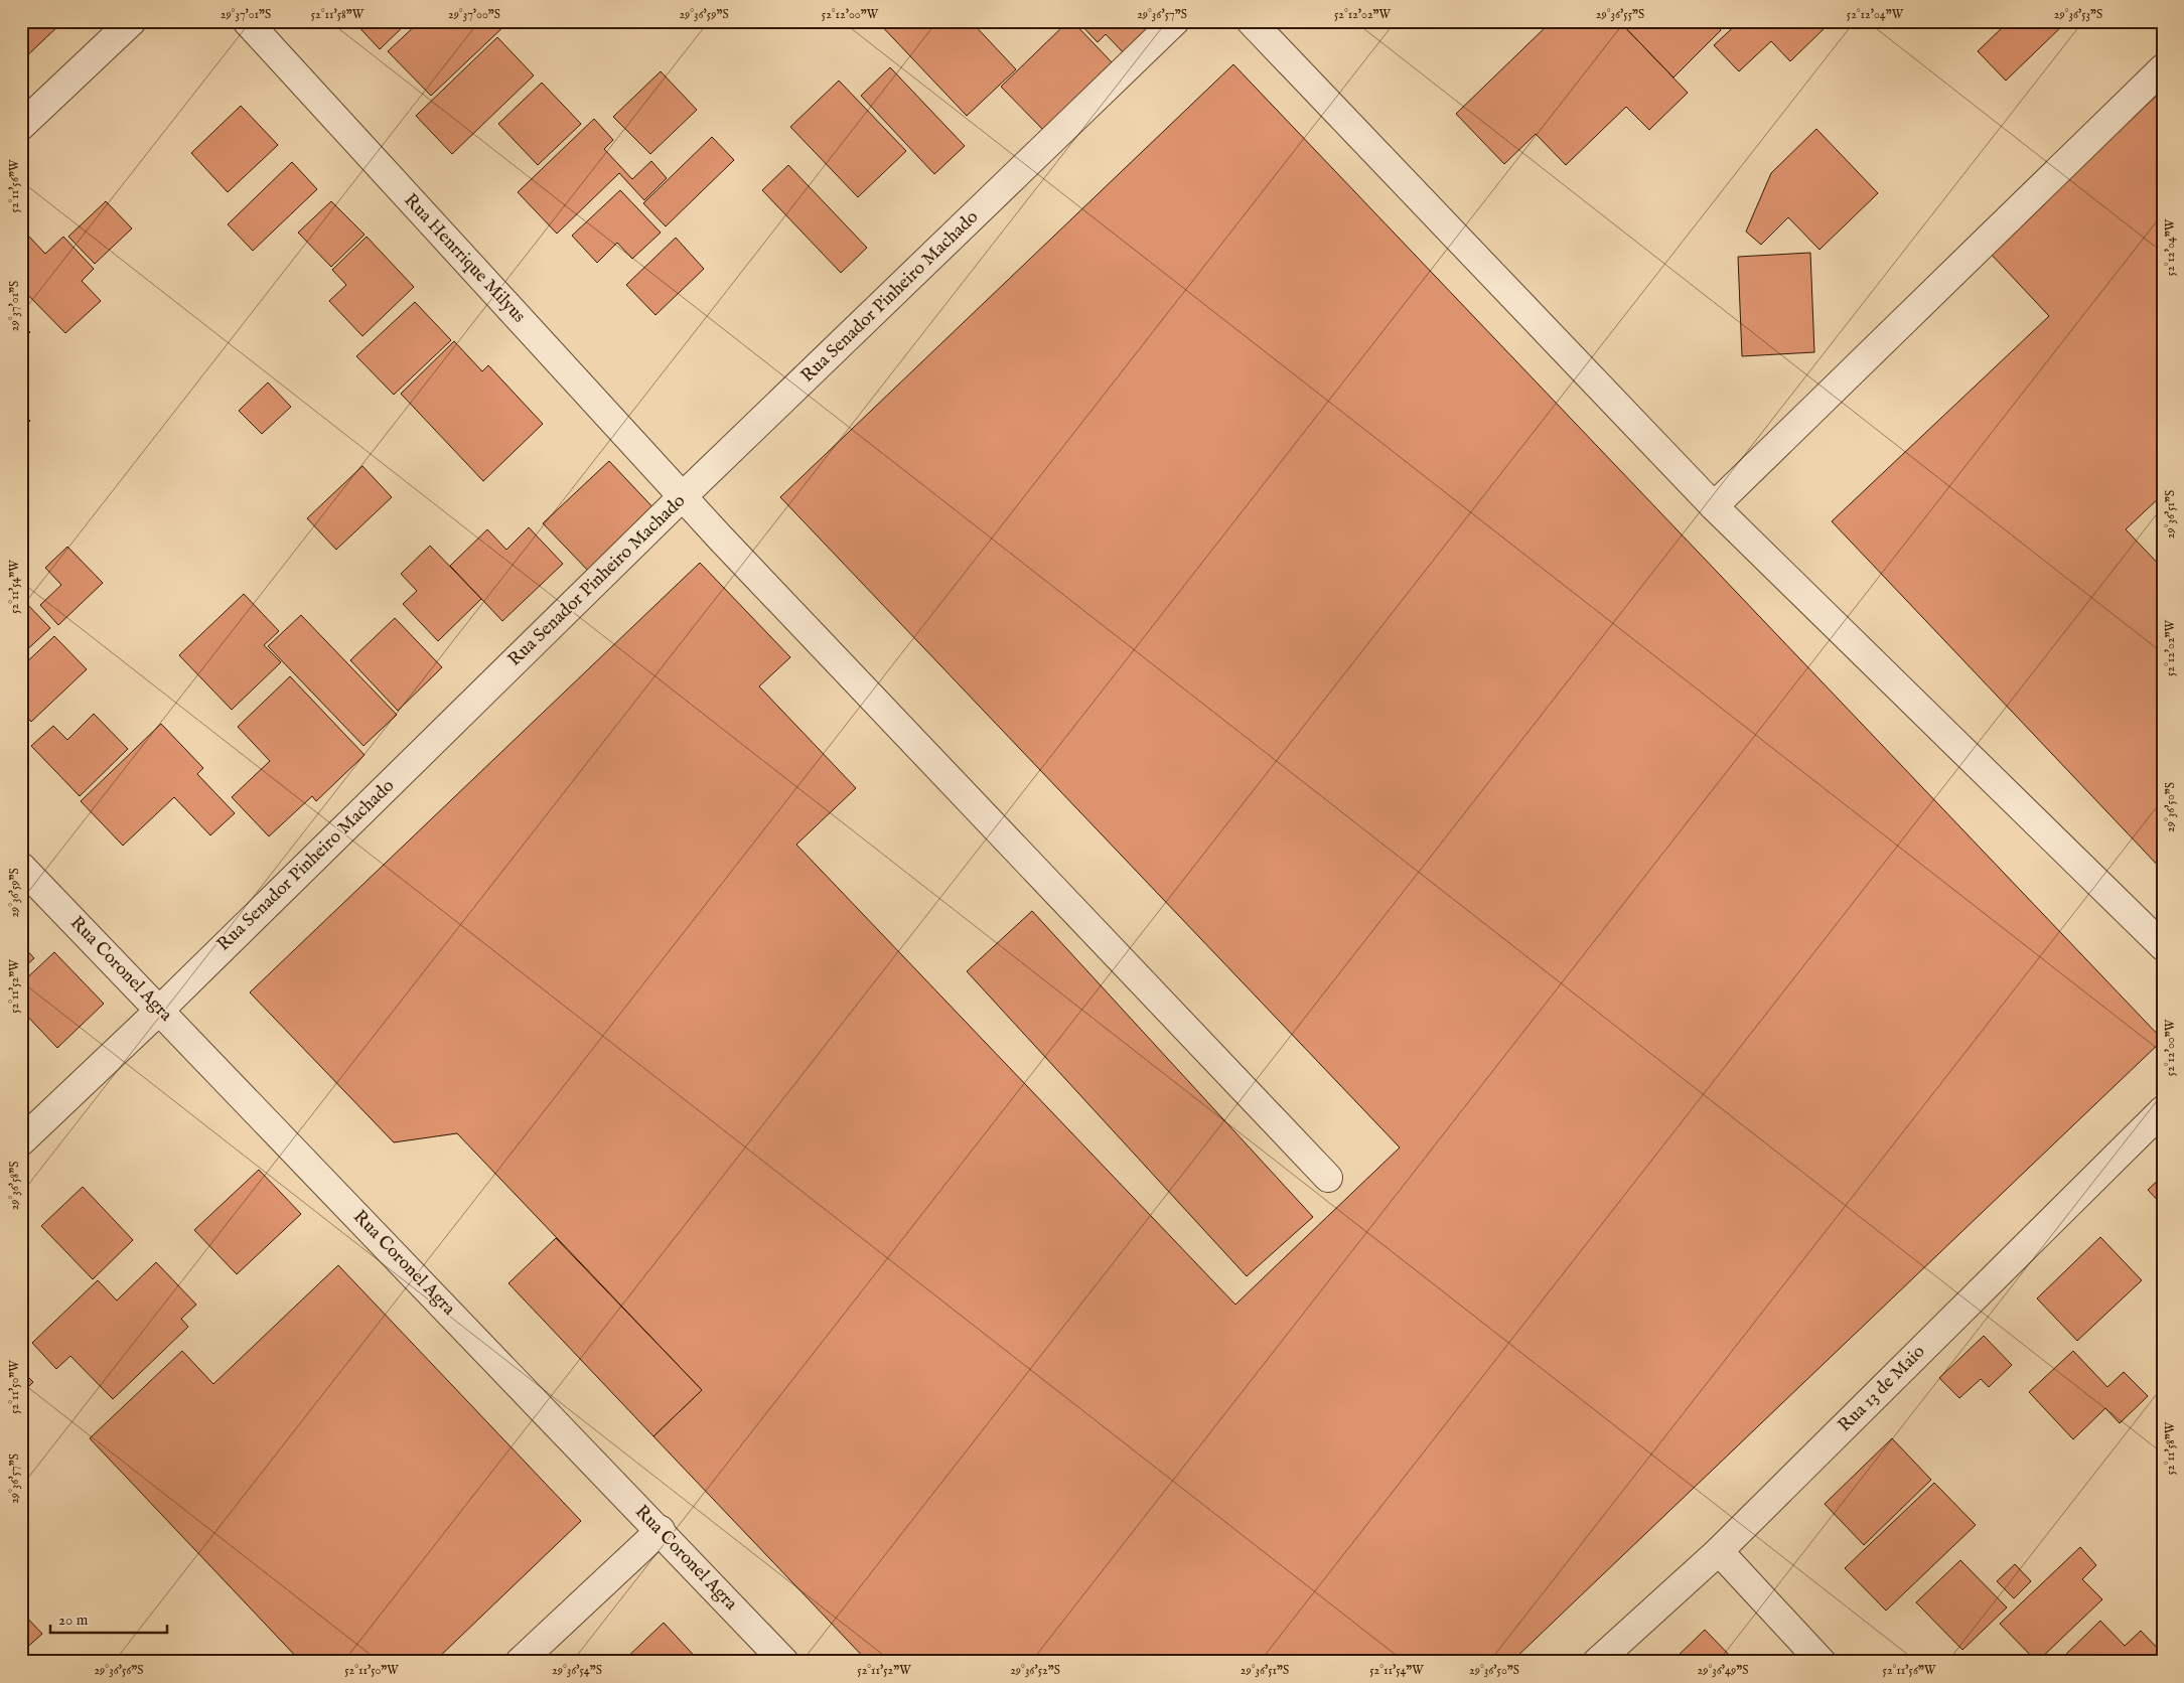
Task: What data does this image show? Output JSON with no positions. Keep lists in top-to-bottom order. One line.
{"streets":{"street":["Rua Henrrique Milyus","Rua Senador Pinheiro Machado","Rua Coronel Agra","Rua 13 de Maio"]},"crossings":[["Rua Henrrique Milyus","Rua Senador Pinheiro Machado"],["Rua Senador Pinheiro Machado","Rua Coronel Agra"]],"scale_bar":"20 m","coordinates":["29°37'01\"S","52°11'58\"W","29°37'00\"S","29°36'59\"S","52°12'00\"W","29°36'57\"S","52°12'02\"W","29°36'55\"S","52°12'04\"W","29°36'53\"S","52°11'56\"W","29°36'51\"S","52°11'54\"W","29°36'50\"S","52°11'52\"W","29°36'58\"S","52°11'50\"W","29°36'56\"S","29°36'54\"S","29°36'52\"S","29°36'49\"S"]}
